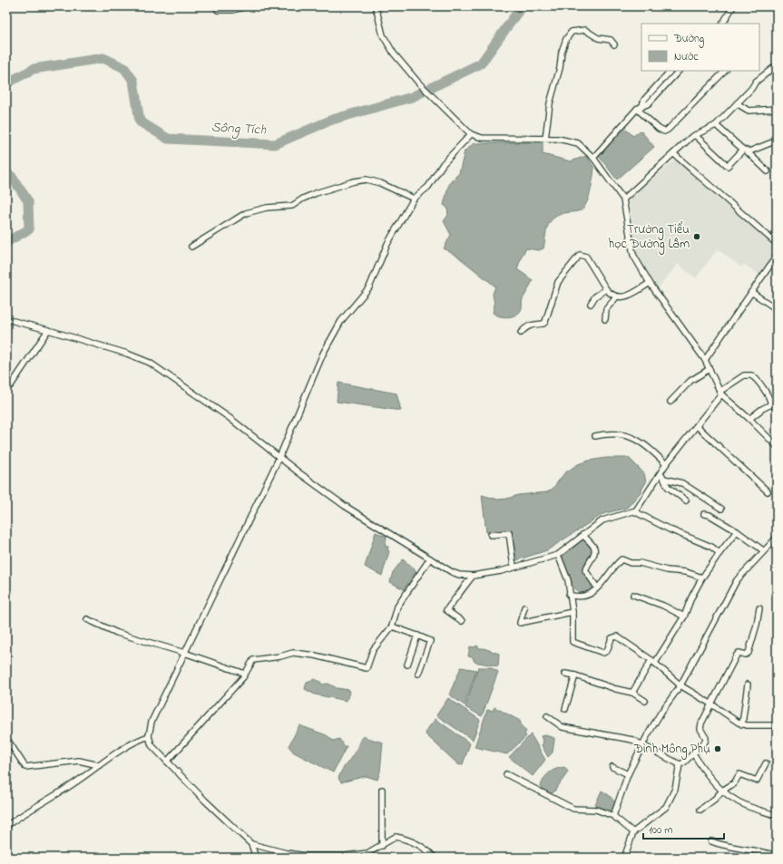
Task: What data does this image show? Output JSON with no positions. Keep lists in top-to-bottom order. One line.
{"water":["Sông Tích"],"places":["Trường Tiểu học Đường Lâm","Đình Mông Phụ"],"legend":["Đường","Nước"],"scale_bar":"100 m"}
